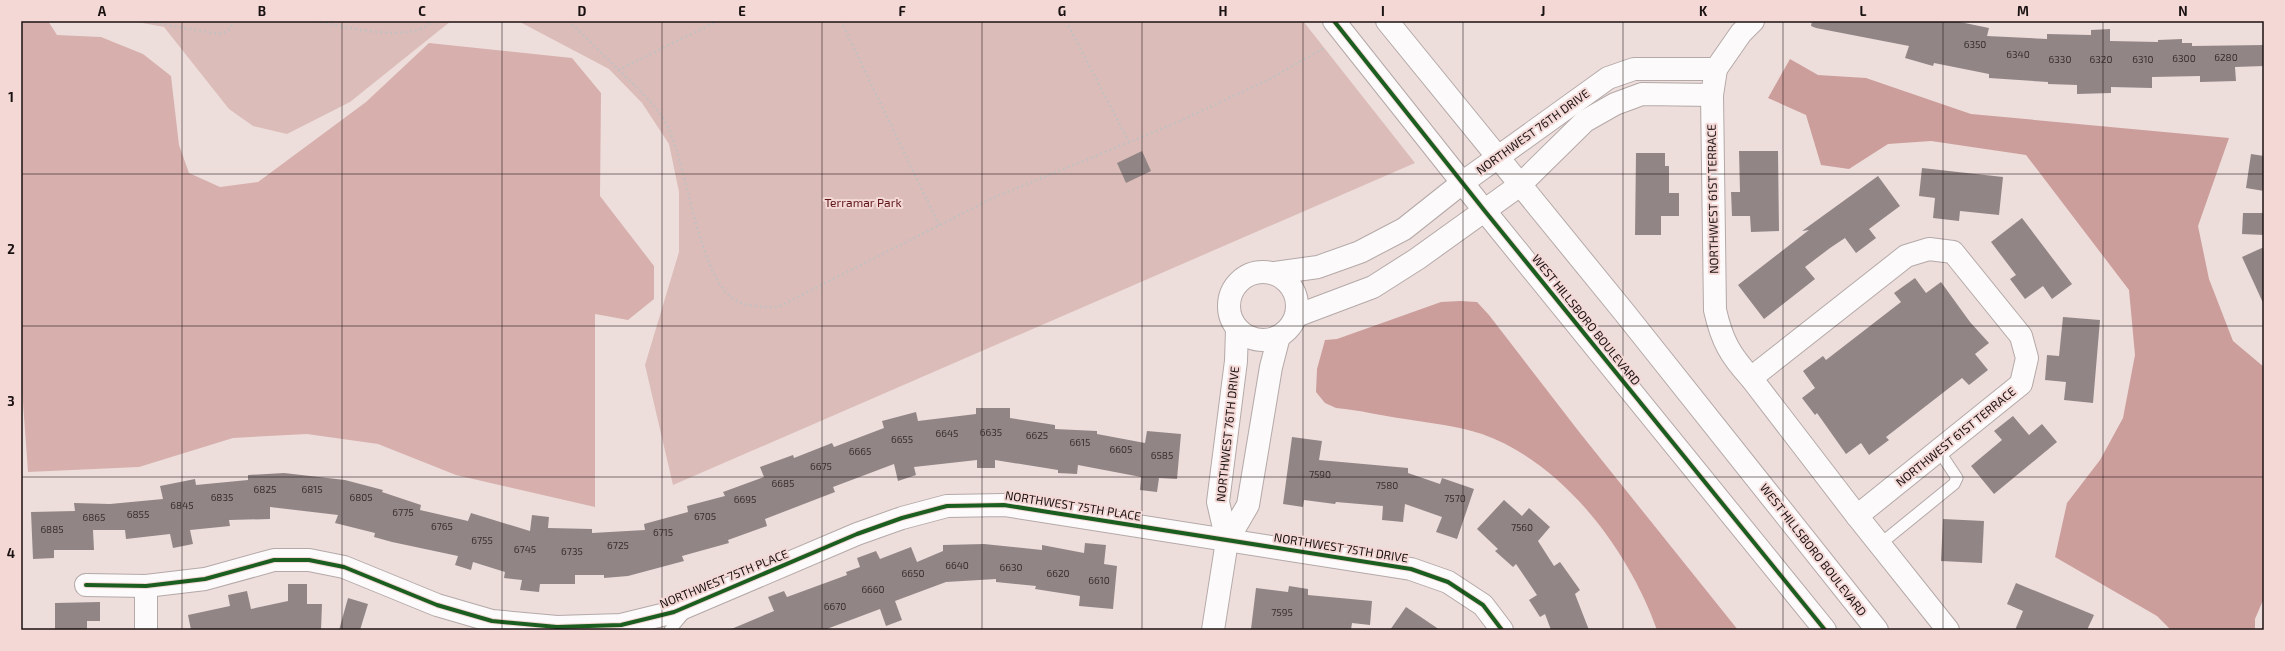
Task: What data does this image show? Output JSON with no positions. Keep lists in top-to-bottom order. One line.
{"streets":{"street":["NORTHWEST 76TH DRIVE","NORTHWEST 61ST TERRACE","WEST HILLSBORO BOULEVARD","NORTHWEST 75TH PLACE","NORTHWEST 75TH DRIVE"]},"crossings":[["NORTHWEST 76TH DRIVE","NORTHWEST 61ST TERRACE"],["NORTHWEST 76TH DRIVE","WEST HILLSBORO BOULEVARD"],["NORTHWEST 76TH DRIVE","NORTHWEST 75TH PLACE"],["NORTHWEST 76TH DRIVE","NORTHWEST 75TH DRIVE"],["NORTHWEST 75TH PLACE","NORTHWEST 75TH DRIVE"]],"parks":["Terramar Park"],"house_numbers":["6350","6340","6280","6300","6330","6320","6310","6635","6645","6625","6655","6615","6605","6665","6585","6675","7590","6685","7580","6825","6815","6835","6805","7570","6695","6845","6775","6855","6705","6865","6765","7560","6885","6715","6755","6725","6745","6735","6640","6630","6650","6620","6610","6660","6670","7595"],"grid":{"columns":["A","B","C","D","E","F","G","H","I","J","K","L","M","N"],"rows":["1","2","3","4"]}}
